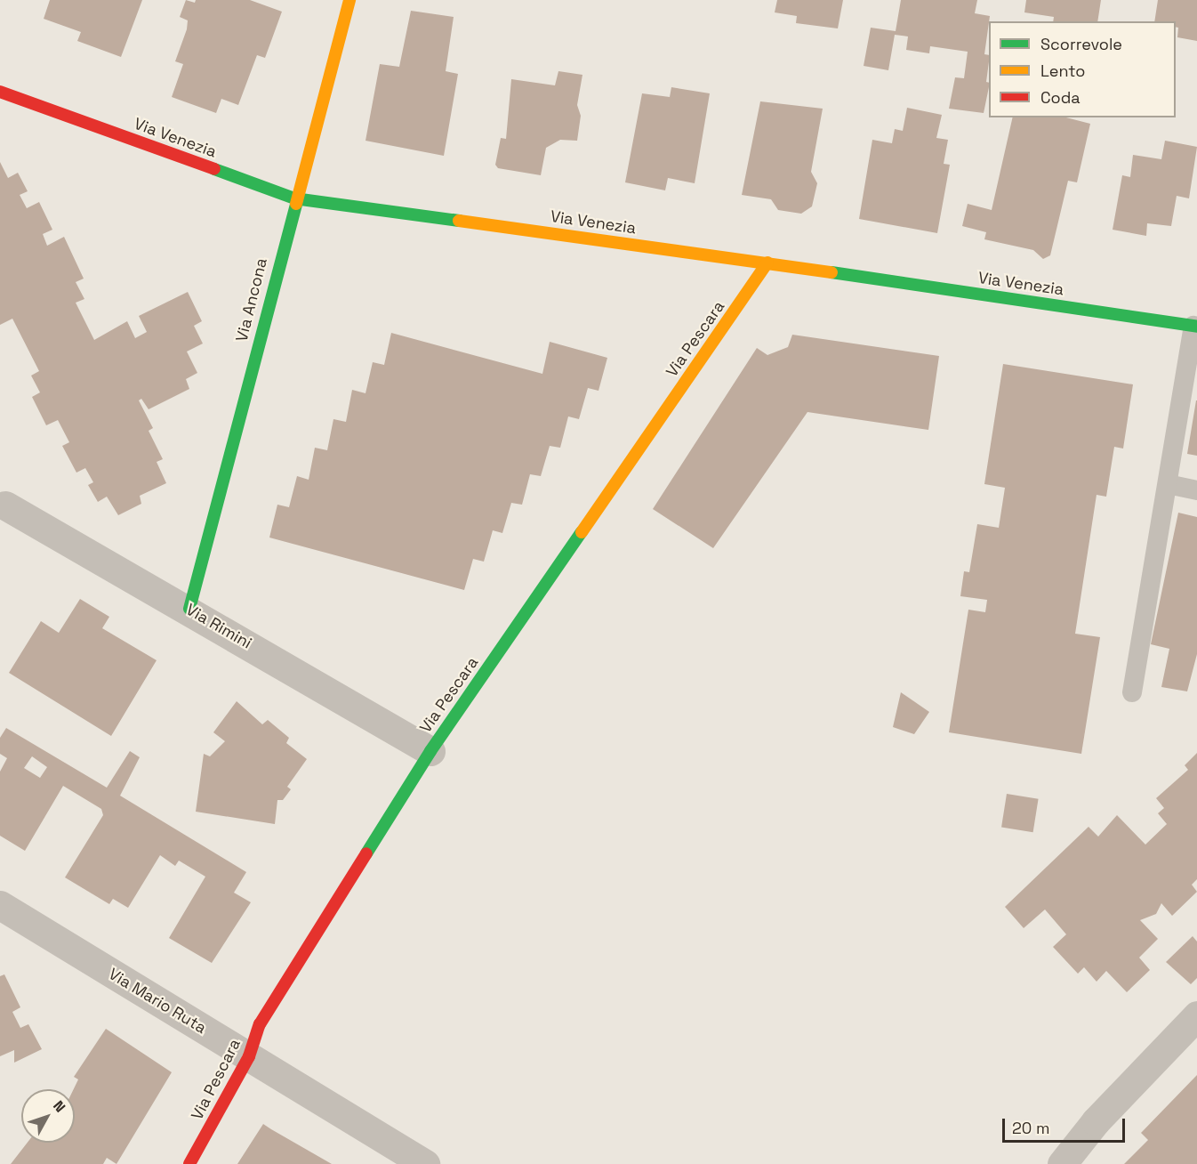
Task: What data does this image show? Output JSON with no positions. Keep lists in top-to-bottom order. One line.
{"streets":{"street":["Via Venezia","Via Ancona","Via Pescara","Via Rimini","Via Mario Ruta"]},"crossings":[["Via Venezia","Via Ancona"],["Via Venezia","Via Pescara"],["Via Ancona","Via Rimini"],["Via Pescara","Via Rimini"],["Via Pescara","Via Mario Ruta"]],"legend":["Scorrevole","Lento","Coda"],"scale_bar":"20 m","north":"top right"}
